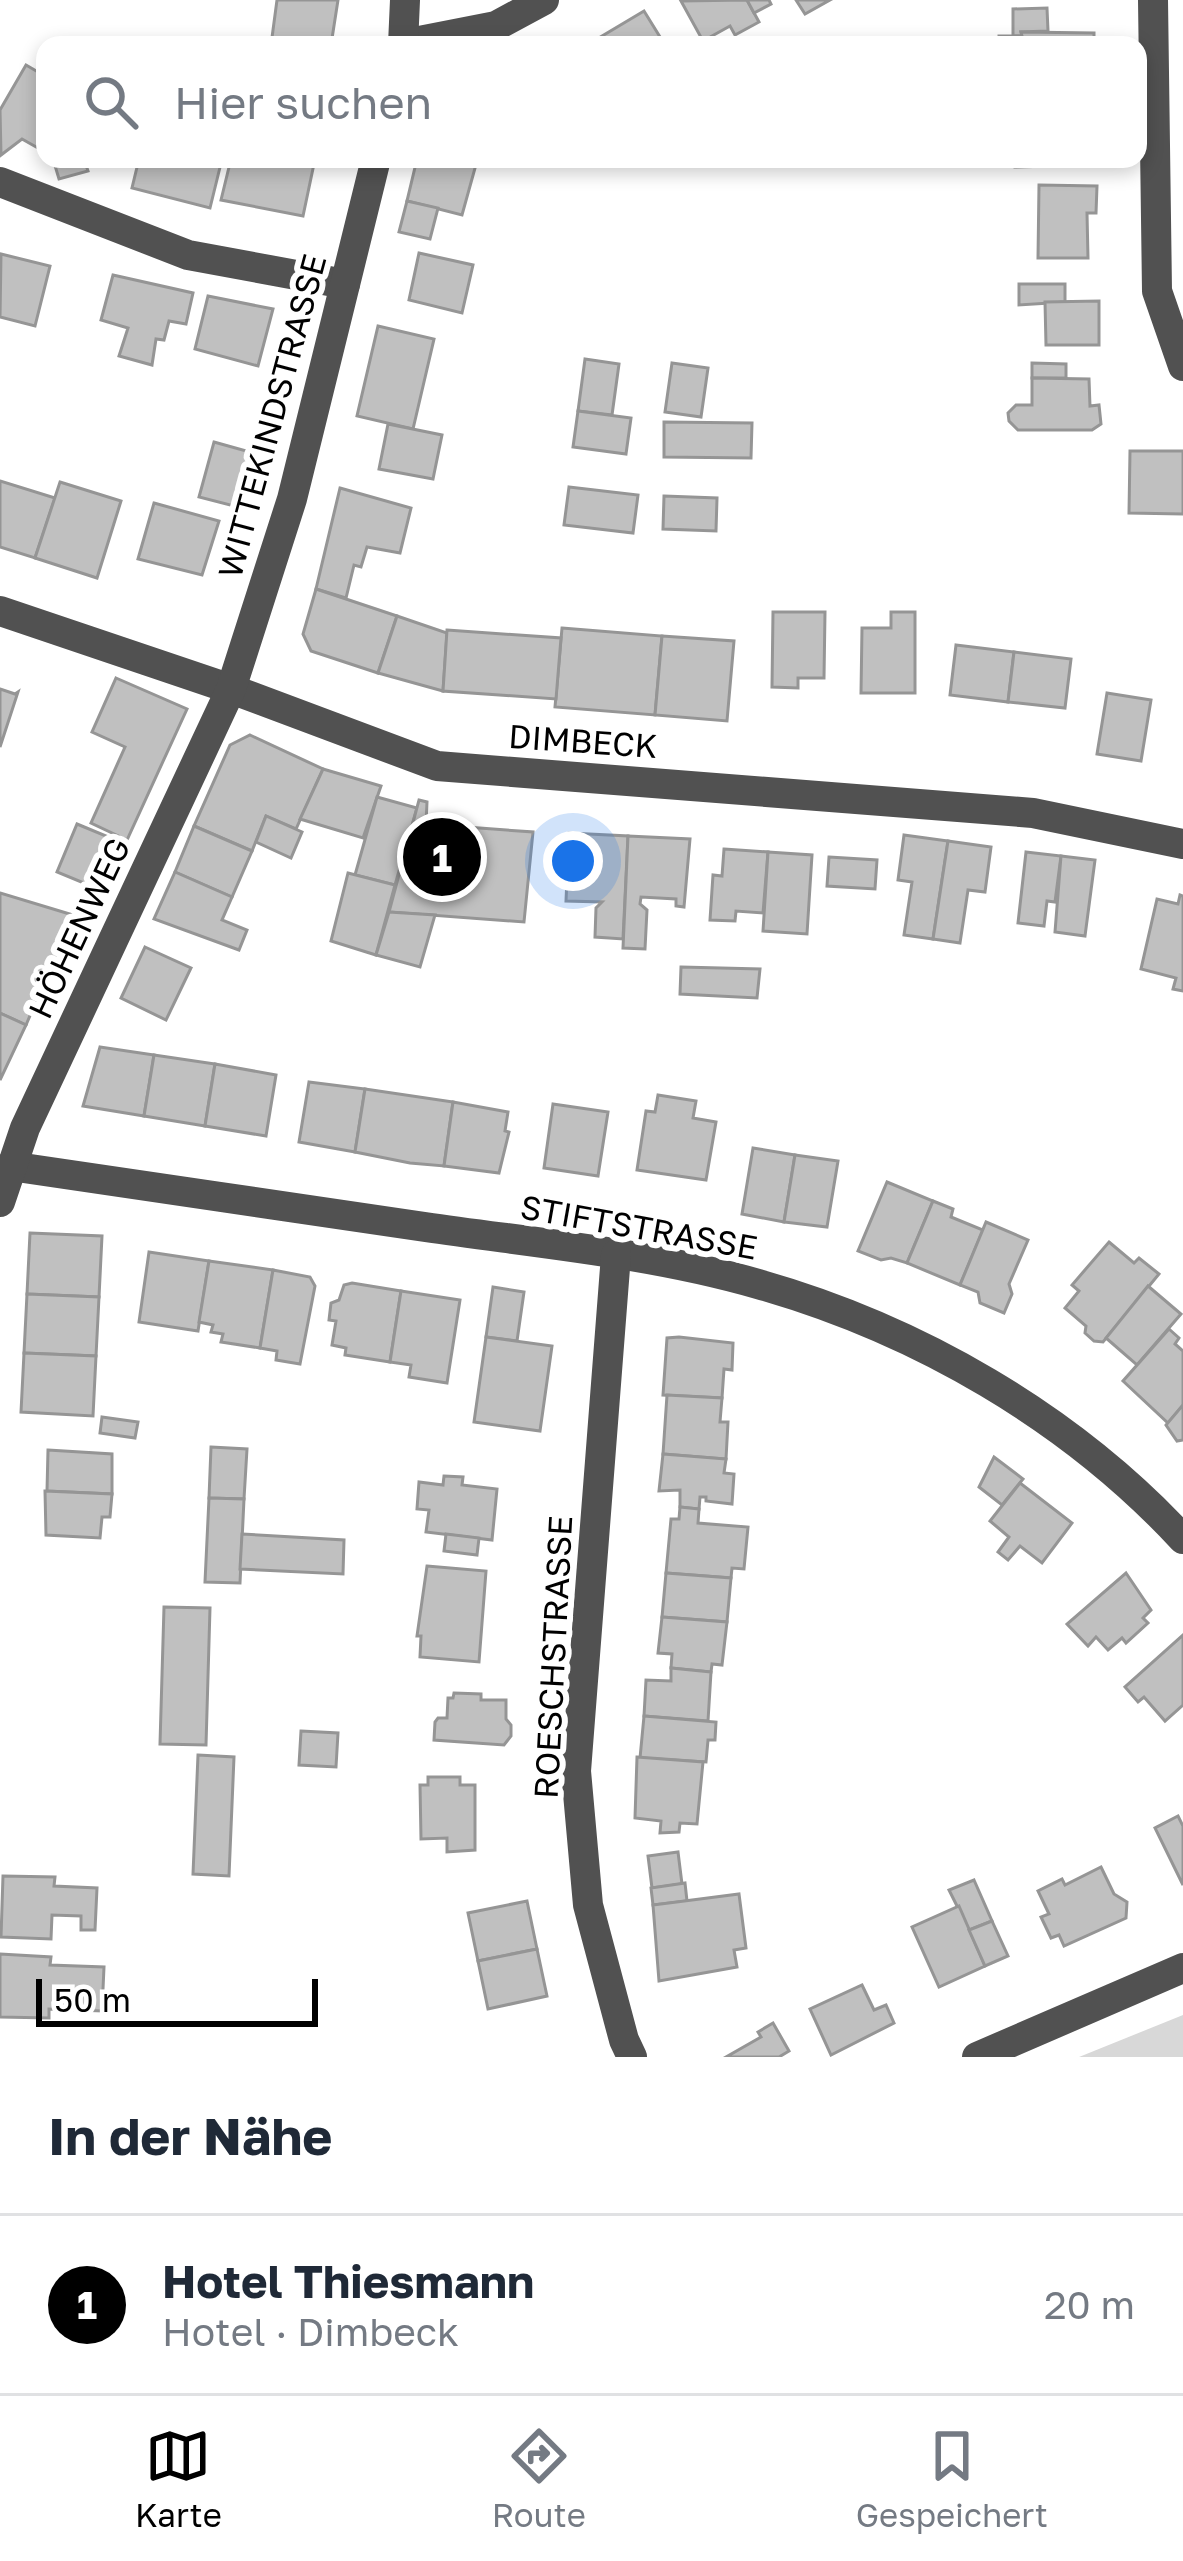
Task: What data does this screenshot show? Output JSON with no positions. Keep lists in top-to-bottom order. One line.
{"streets":{"street":["WITTEKINDSTRASSE","DIMBECK","HÖHENWEG","STIFTSTRASSE","ROESCHSTRASSE"]},"crossings":[["WITTEKINDSTRASSE","DIMBECK"],["WITTEKINDSTRASSE","HÖHENWEG"],["DIMBECK","HÖHENWEG"],["HÖHENWEG","STIFTSTRASSE"],["STIFTSTRASSE","ROESCHSTRASSE"]],"scale_bar":"50 m","page":{"search":"Hier suchen","pins":"1","scale":"50 m","heading":"In der Nähe","list":[{"mark":"1","name":"Hotel Thiesmann","note":"Hotel · Dimbeck","value":"20 m"}],"nav":["Karte","Route","Gespeichert"]}}
